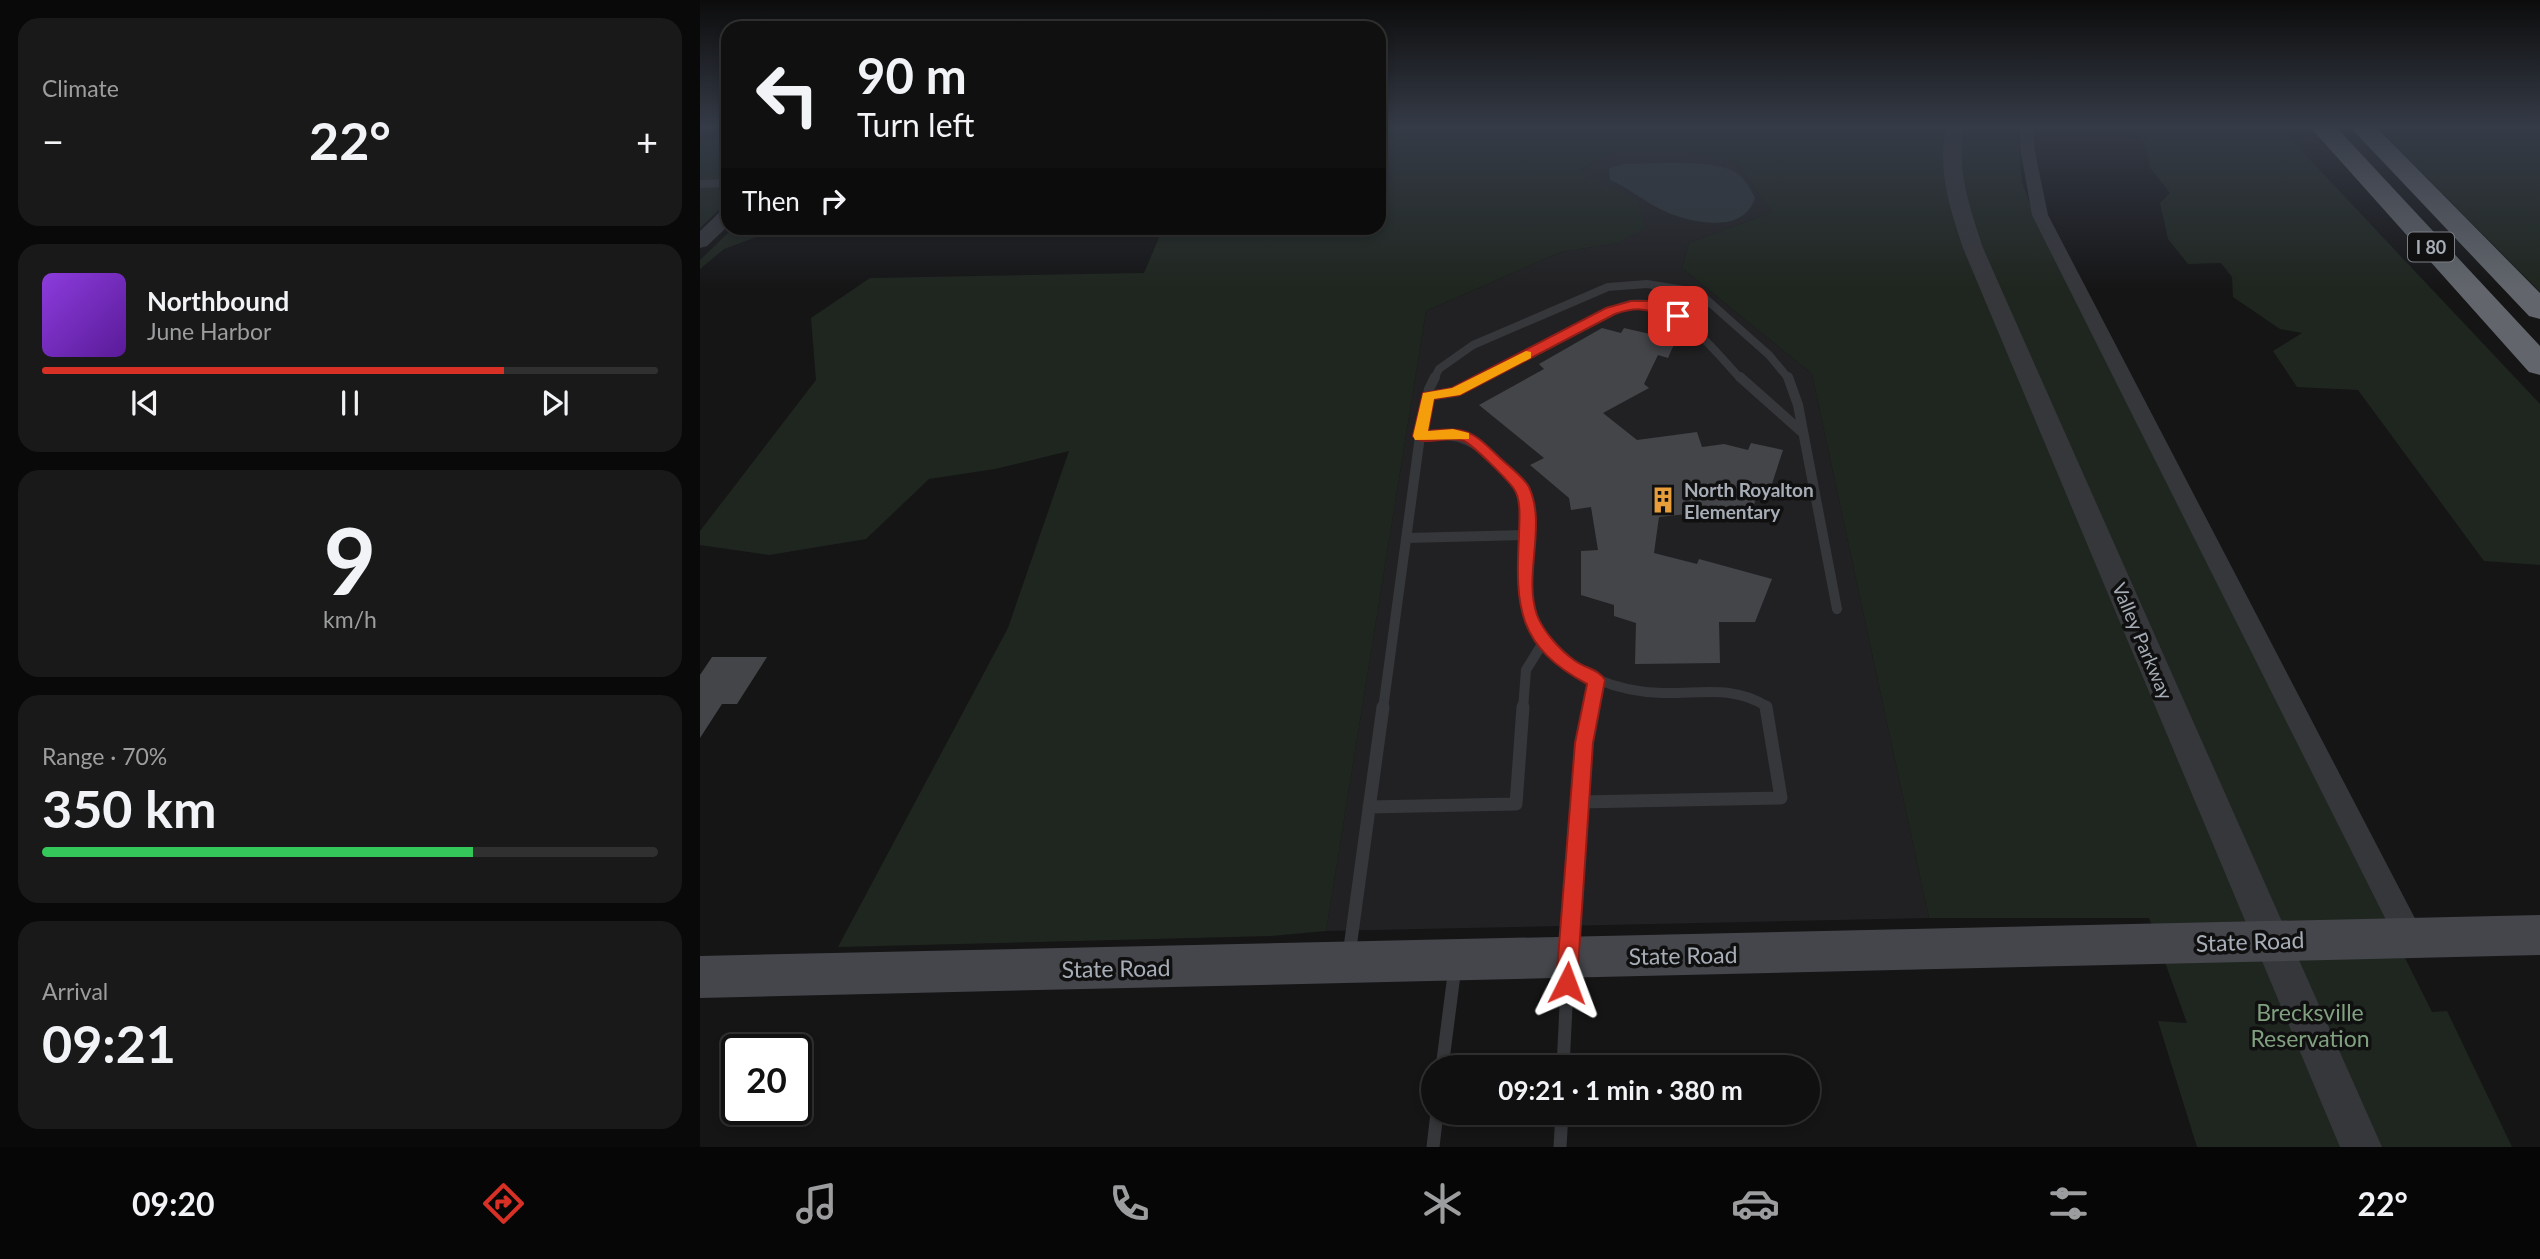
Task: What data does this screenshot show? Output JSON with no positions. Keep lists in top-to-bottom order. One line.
{"streets":{"highway":["I 80"],"main road":["State Road"],"street":["Valley Parkway"]},"crossings":[["Valley Parkway","State Road"]],"parks":["Brecksville Reservation"],"places":{"building":["North Royalton Elementary"]},"page":{"tile":["Climate",["9","km/h"],["Range · 70%","350 km"],["Arrival","09:21"]],"turn":["90 m","Turn left"],"heat":["−","22°","+"],"then":"Then","song":["Northbound","June Harbor"],"limit":"20","trip":"09:21 · 1 min · 380 m","tabs":["09:20","22°"]}}
